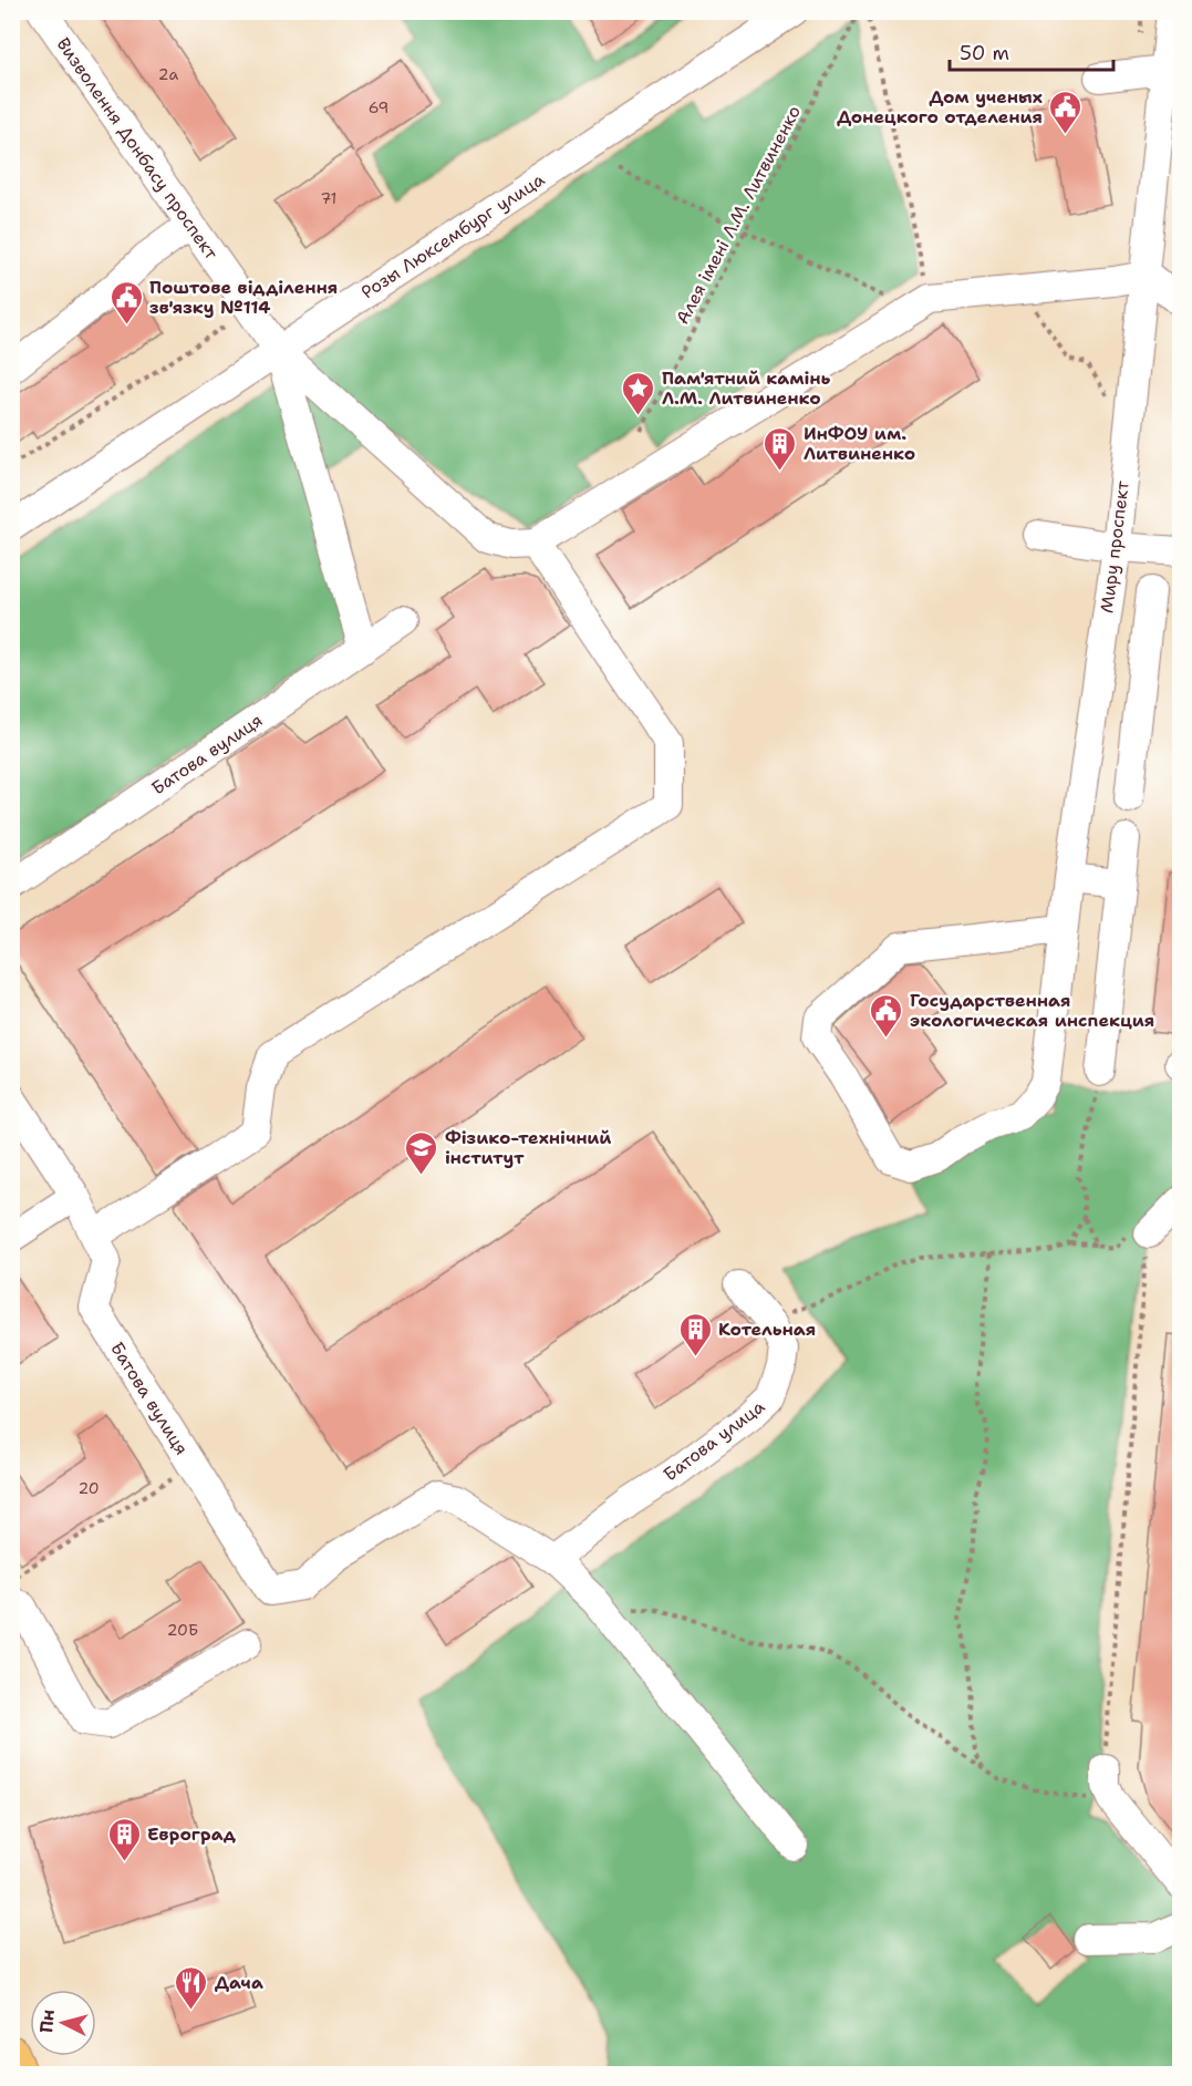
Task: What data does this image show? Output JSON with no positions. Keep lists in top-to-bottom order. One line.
{"streets":{"street":["Визволення Донбасу проспект","Розы Люксембург улица","Миру проспект","Батова вулиця","Батова улица"],"path":["Алея імені Л.М. Литвиненко"]},"crossings":[["Визволення Донбасу проспект","Розы Люксембург улица"],["Батова вулиця","Батова улица"]],"places":{"public building":["Дом ученых Донецкого отделения","Поштове відділення зв'язку №114","Государственная экологическая инспекция"],"place":["Пам'ятний камінь Л.М. Литвиненко"],"building":["ИнФОУ им. Литвиненко","Котельная","Евроград"],"school or university":["Фізико-технічний інститут"],"restaurant":["Дача"]},"house_numbers":["2а","69","71","20","20Б"],"scale_bar":"50 m","north":"left"}
